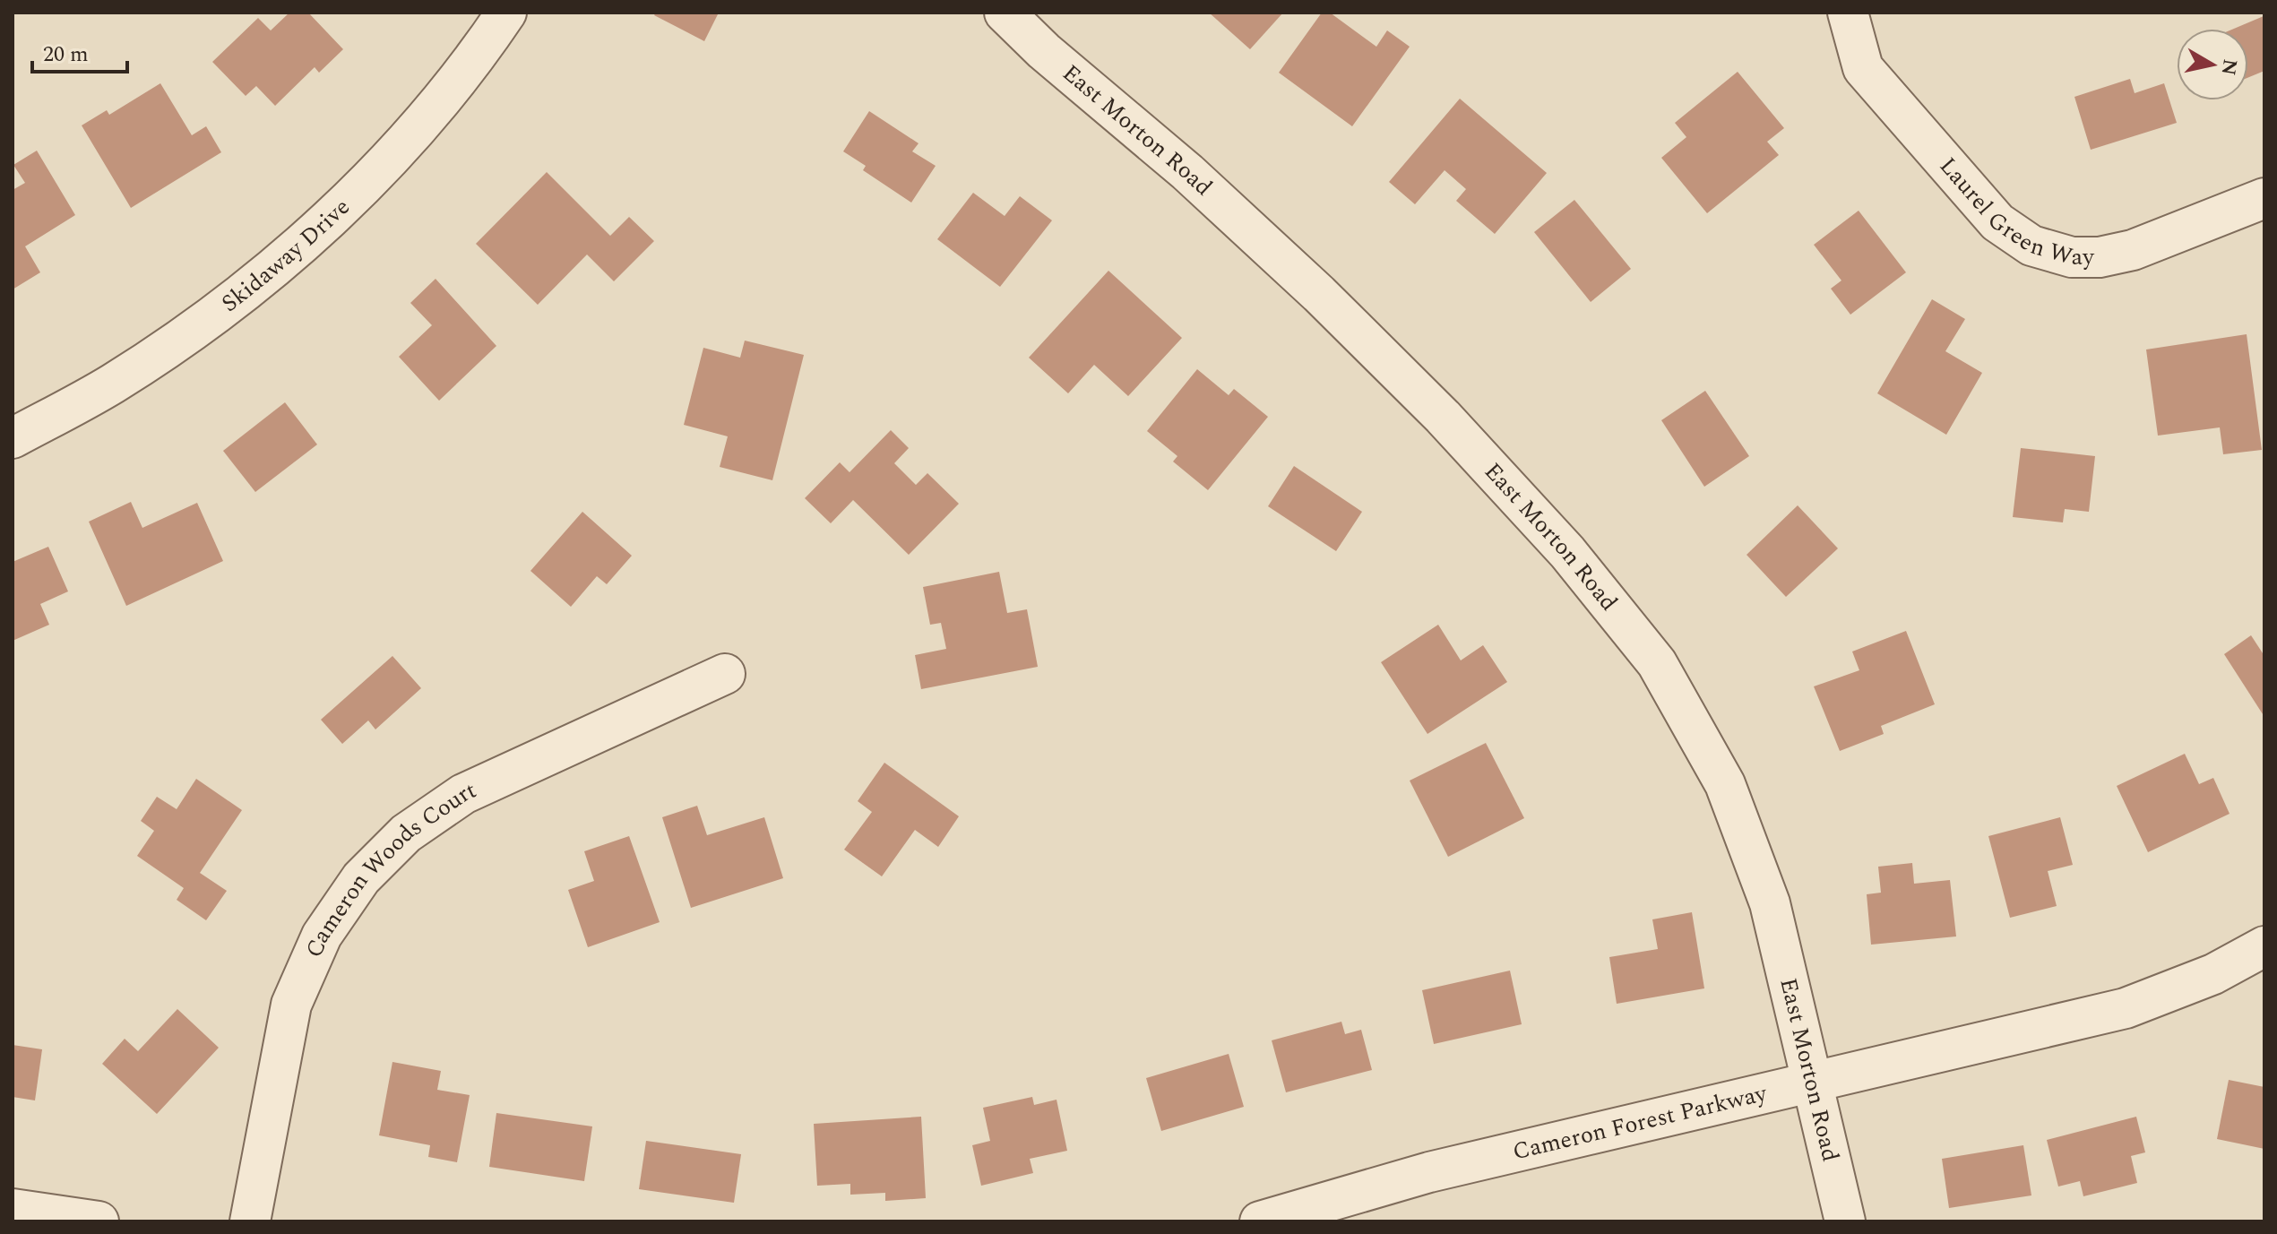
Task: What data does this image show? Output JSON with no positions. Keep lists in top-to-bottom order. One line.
{"streets":{"street":["East Morton Road","Laurel Green Way","Skidaway Drive","Cameron Woods Court","Cameron Forest Parkway"]},"crossings":[["East Morton Road","Cameron Forest Parkway"]],"scale_bar":"20 m","north":"right"}
